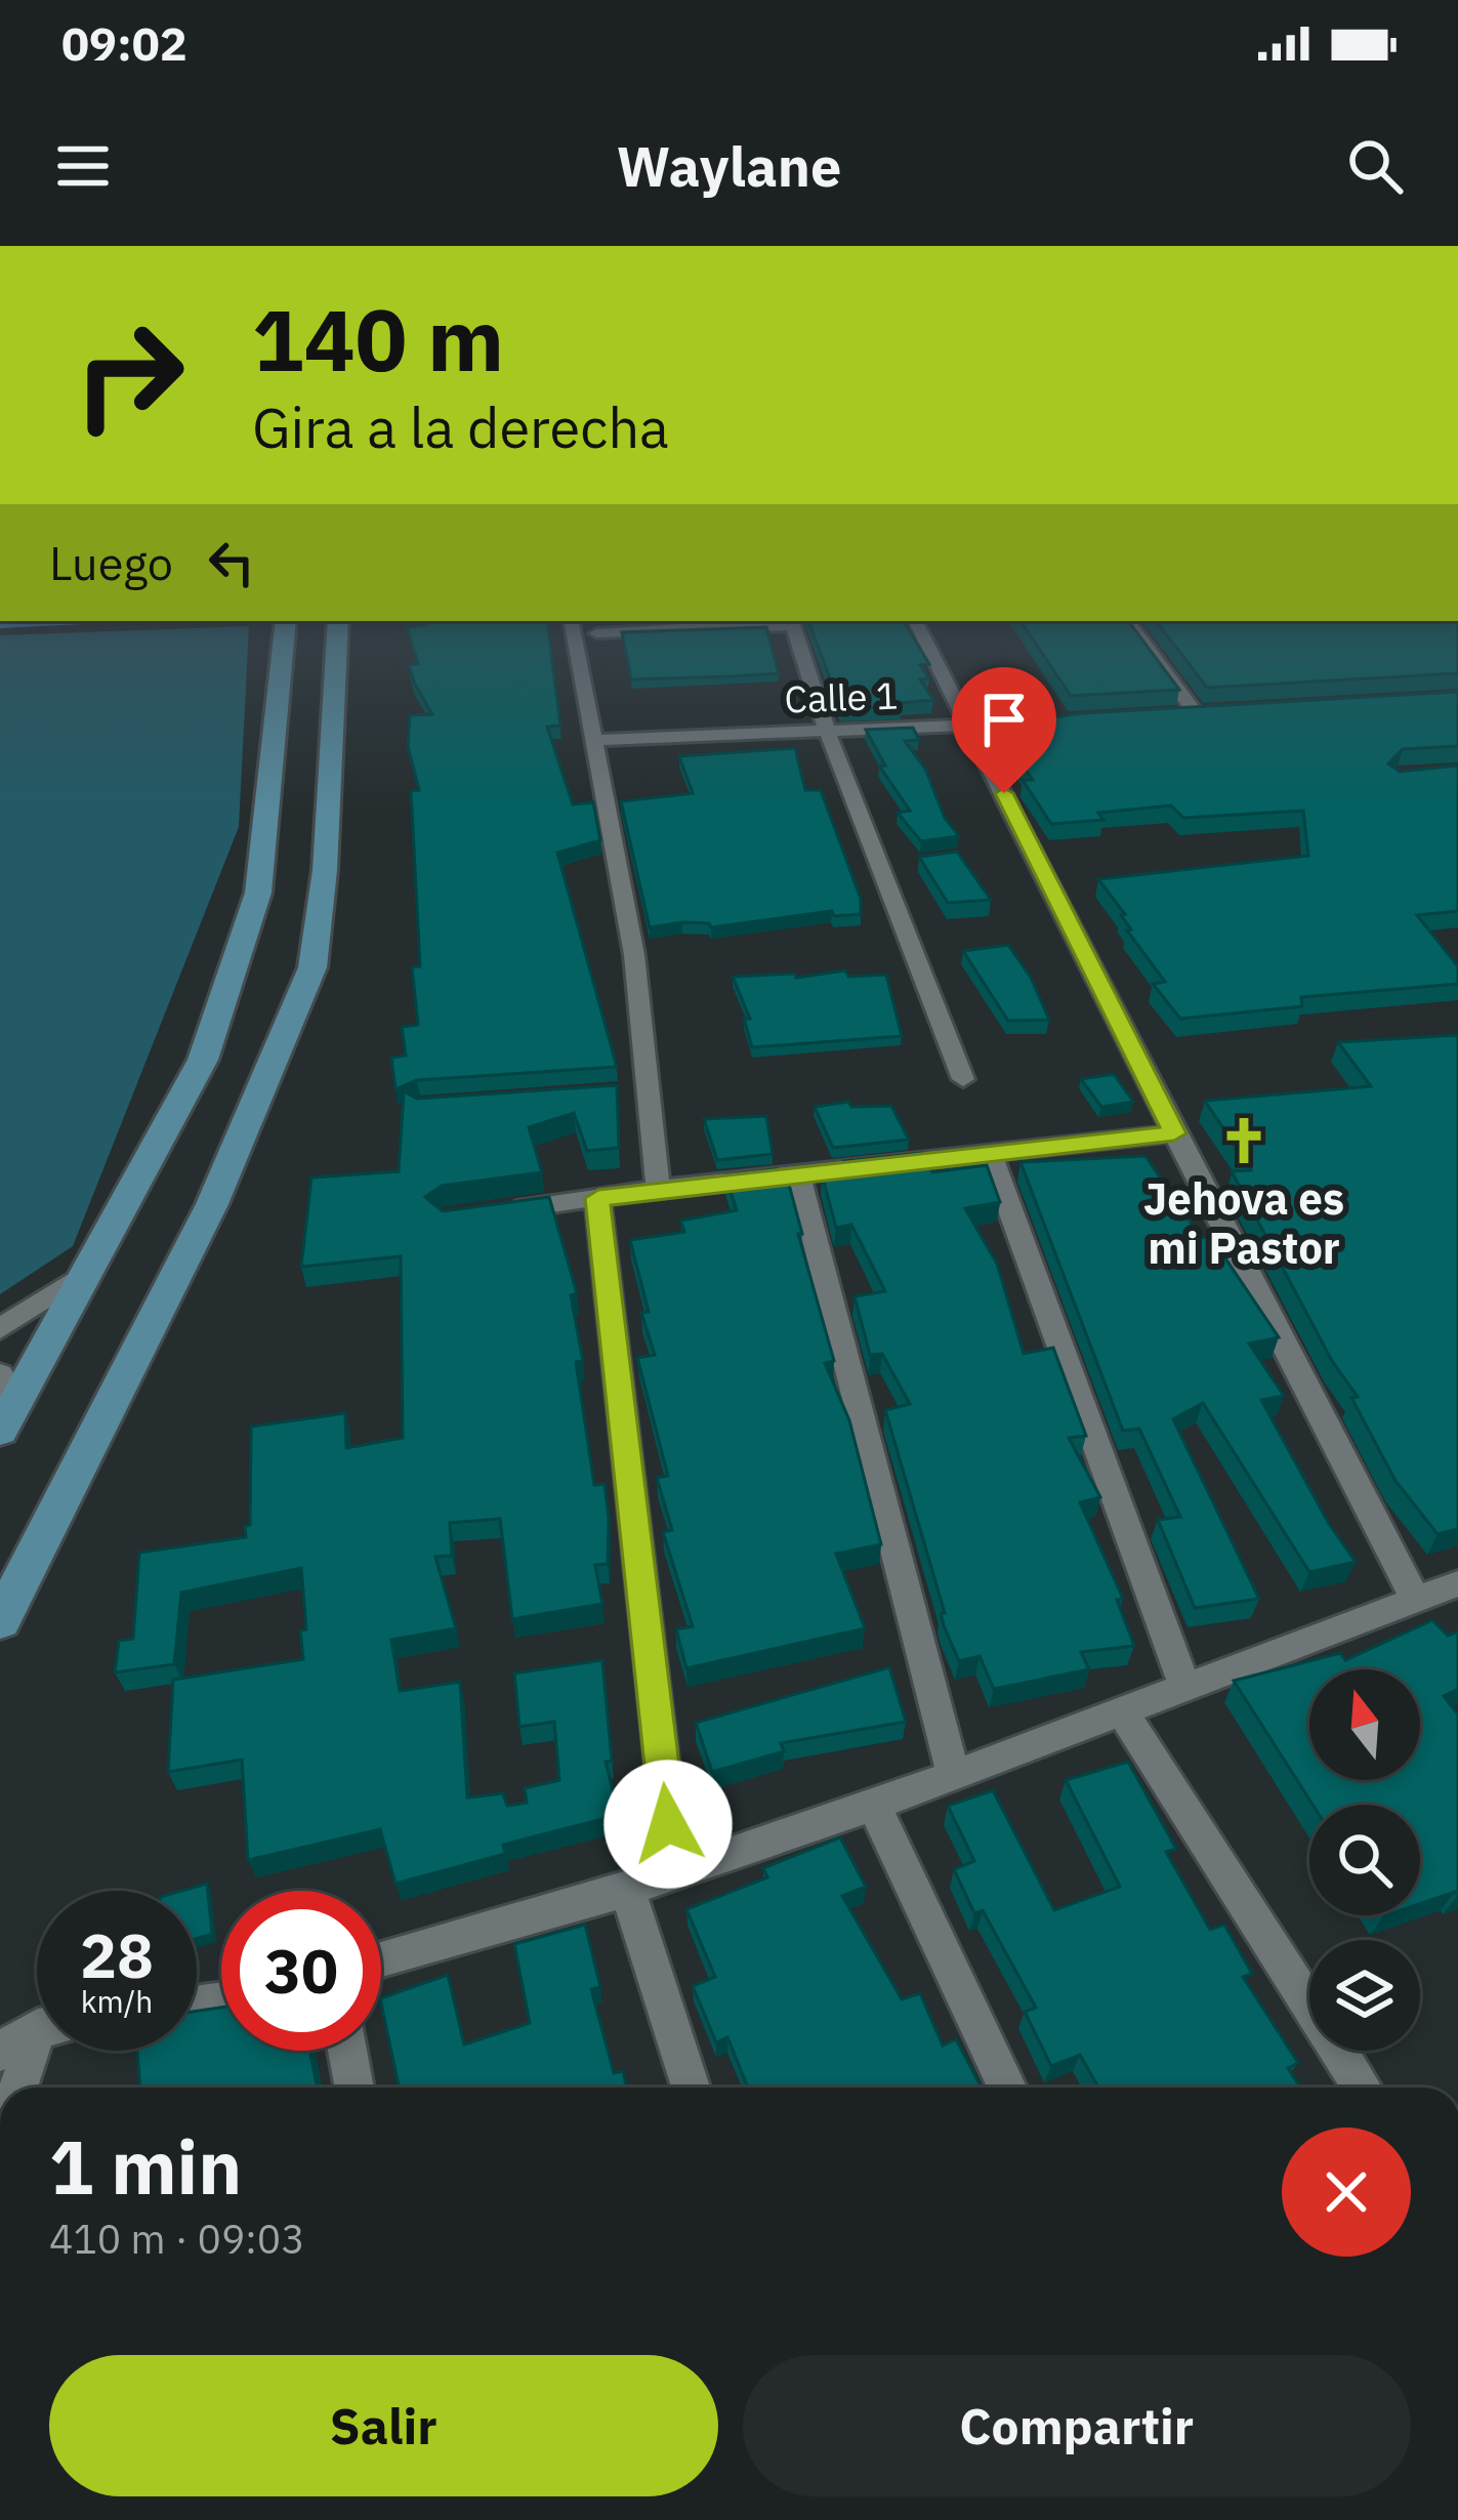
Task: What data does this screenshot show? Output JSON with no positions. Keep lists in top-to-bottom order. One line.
{"streets":{"street":["Calle 1"]},"places":{"church":["Jehova es mi Pastor"]},"north":"top","page":{"status":"09:02","header":"Waylane","turn":["140 m","Gira a la derecha"],"then":"Luego","speed":"28 km/h","limit":"30","heading":["1 min","410 m · 09:03"],"buttons":["Salir","Compartir"]}}
